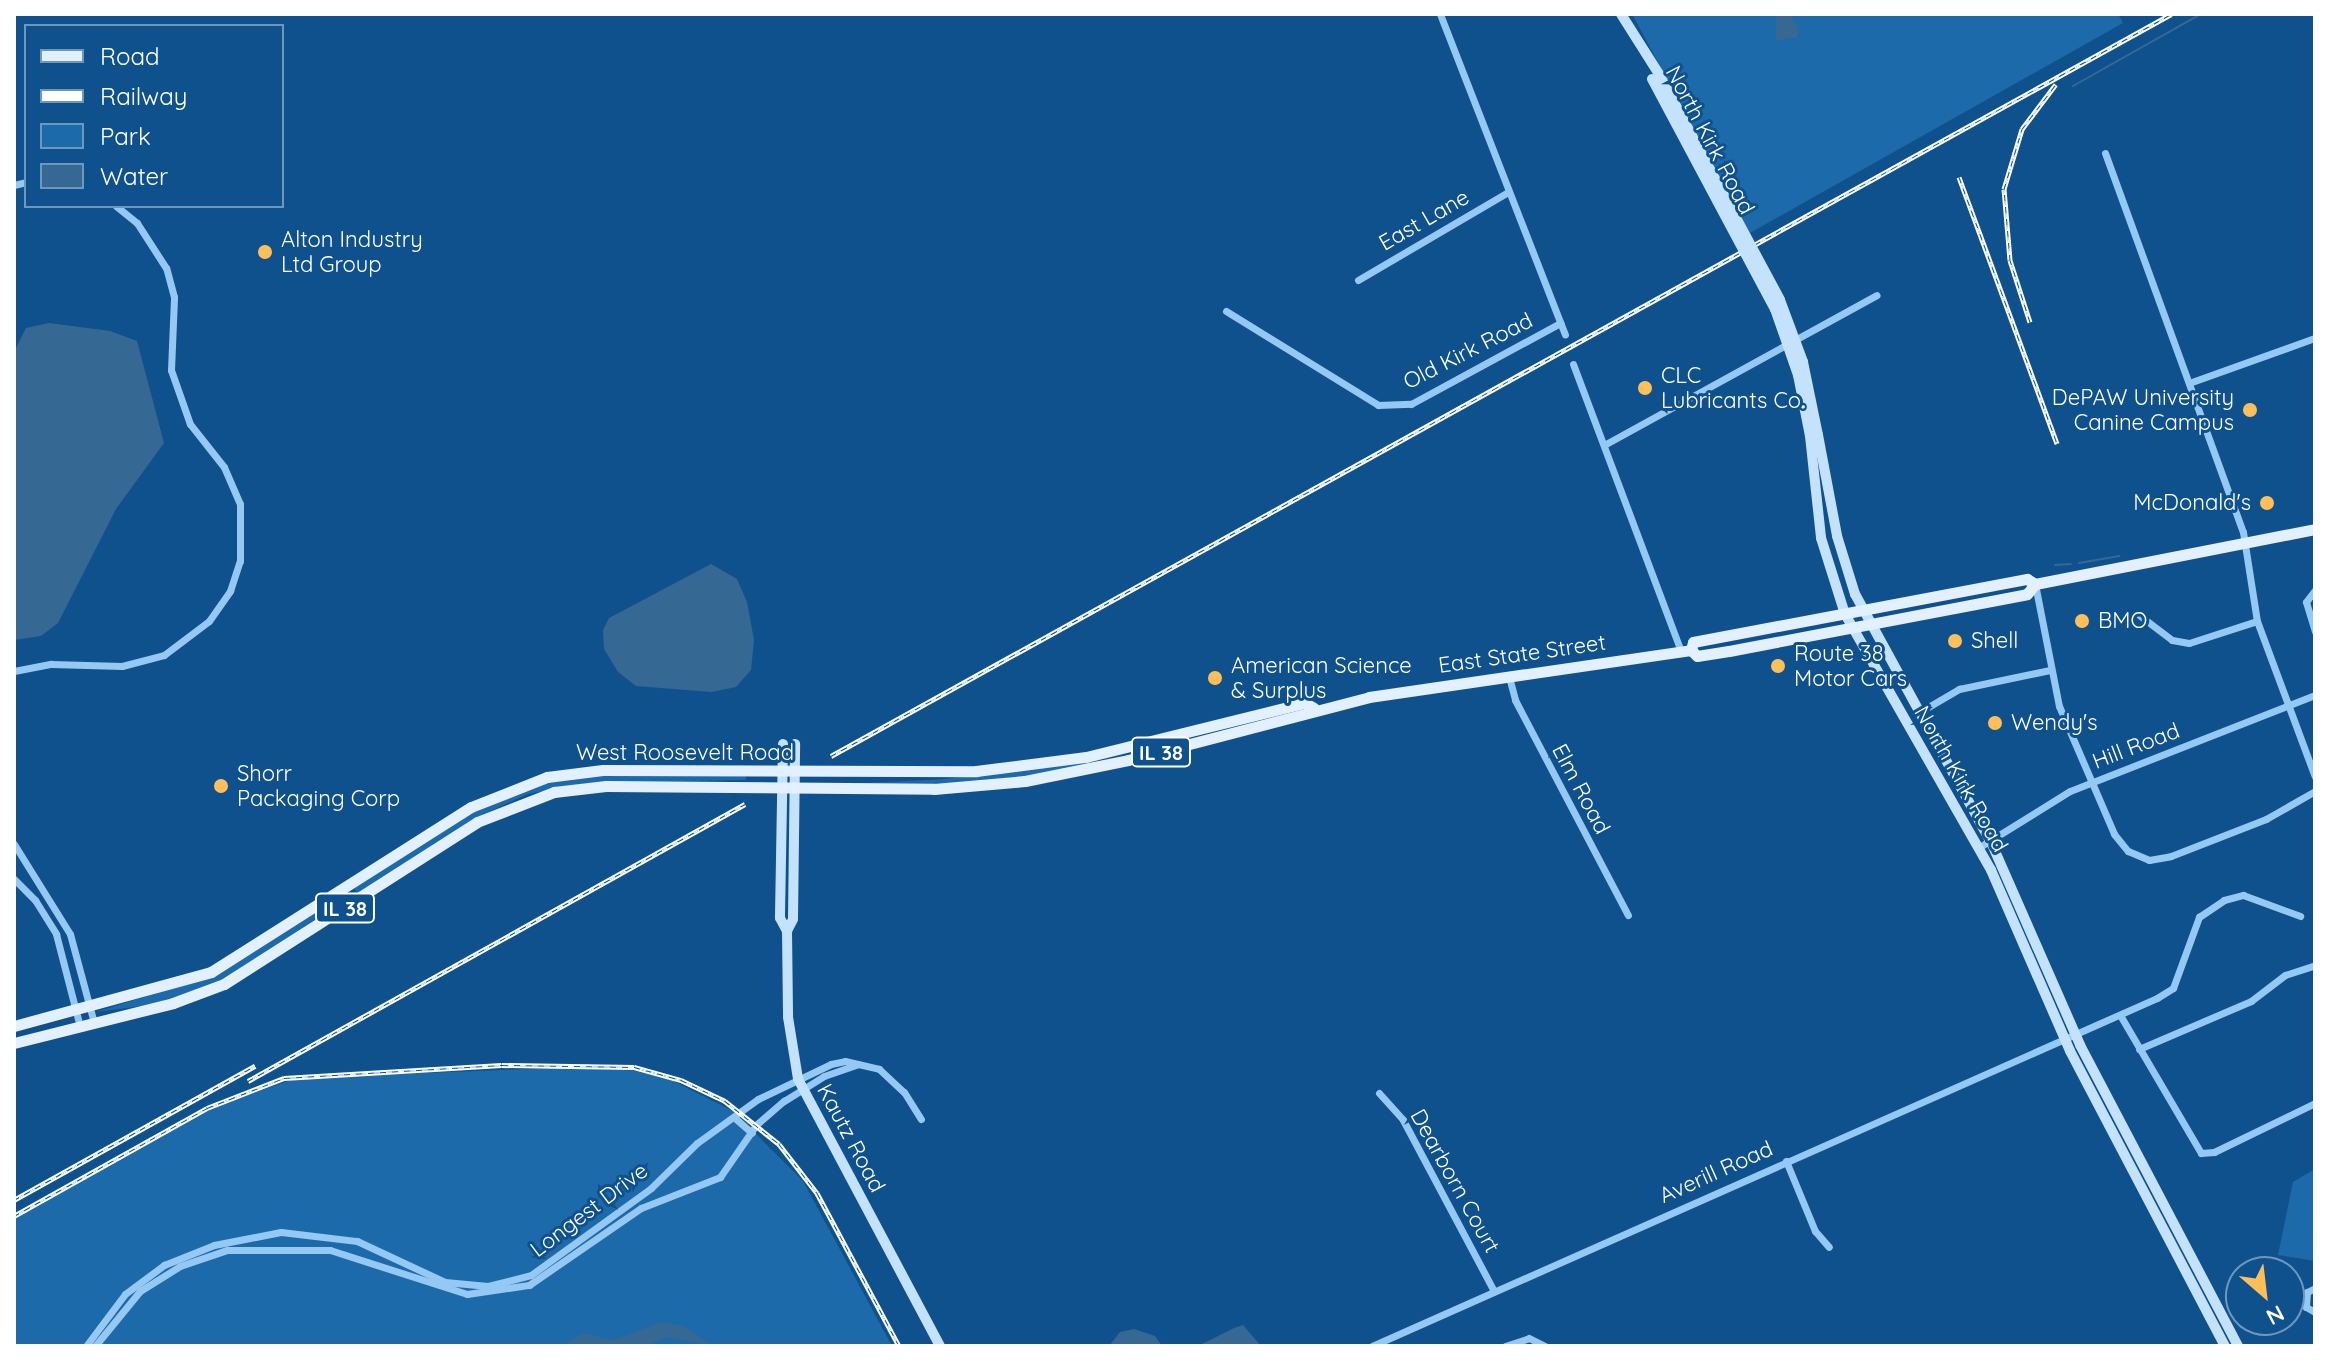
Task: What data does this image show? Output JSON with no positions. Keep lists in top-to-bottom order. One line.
{"streets":{"main road":["North Kirk Road","East State Street","IL 38","West Roosevelt Road","Kautz Road"],"street":["East Lane","Old Kirk Road","Hill Road","Elm Road","Averill Road","Dearborn Court","Longest Drive"]},"crossings":[["North Kirk Road","East State Street"],["North Kirk Road","Hill Road"],["North Kirk Road","Averill Road"],["East Lane","Old Kirk Road"],["East State Street","West Roosevelt Road"],["East State Street","Elm Road"],["East State Street","Kautz Road"],["West Roosevelt Road","Kautz Road"],["Kautz Road","Longest Drive"],["Averill Road","Dearborn Court"]],"places":["Alton Industry Ltd Group","CLC Lubricants Co.","DePAW University Canine Campus","McDonald's","BMO","Shell","Route 38 Motor Cars","American Science & Surplus","Wendy's","Shorr Packaging Corp"],"legend":["Road","Railway","Park","Water"],"north":"bottom right"}
